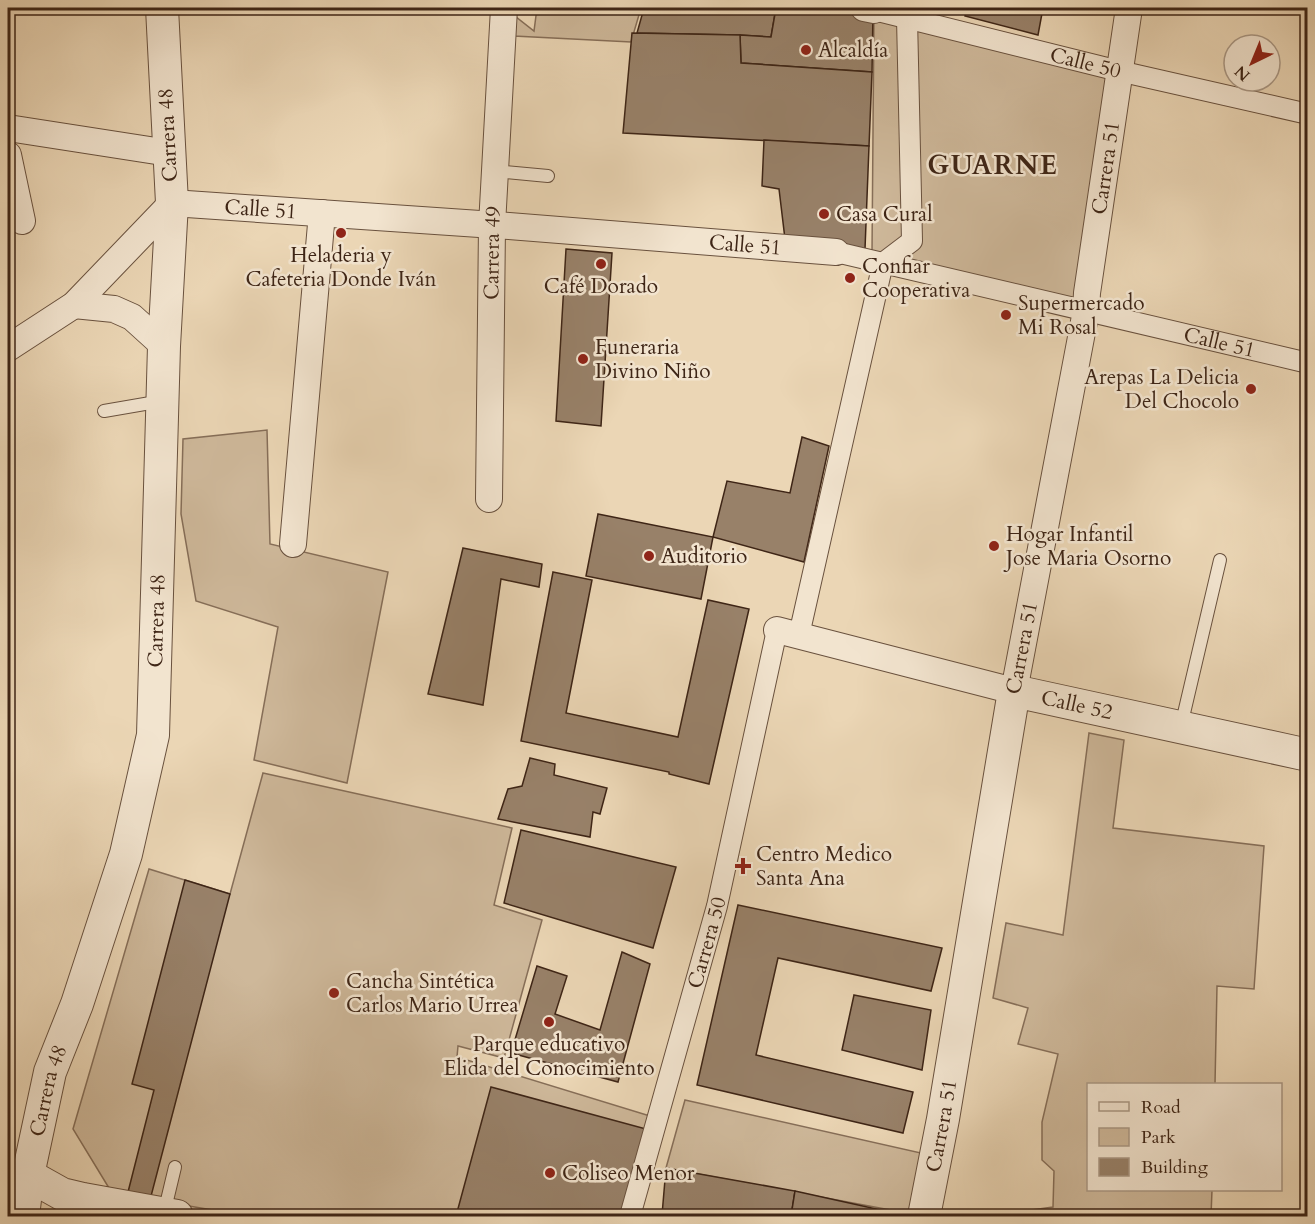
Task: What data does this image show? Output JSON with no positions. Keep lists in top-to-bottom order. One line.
{"streets":{"street":["Calle 50","Carrera 48","Carrera 51","Calle 51","Carrera 49","Calle 52","Carrera 50"]},"crossings":[["Calle 50","Carrera 51"],["Carrera 48","Calle 51"],["Carrera 51","Calle 51"],["Carrera 51","Calle 52"],["Calle 51","Carrera 49"],["Calle 51","Carrera 50"],["Calle 52","Carrera 50"]],"districts":["GUARNE"],"places":{"other":["Alcaldía","Casa Cural","Heladeria y Cafeteria Donde Iván","Café Dorado","Confiar Cooperativa","Supermercado Mi Rosal","Funeraria Divino Niño","Arepas La Delicia Del Chocolo","Hogar Infantil Jose Maria Osorno","Auditorio","Cancha Sintética Carlos Mario Urrea","Parque educativo Elida del Conocimiento","Coliseo Menor"],"health":["Centro Medico Santa Ana"]},"legend":["Road","Park","Building"],"north":"bottom left"}
